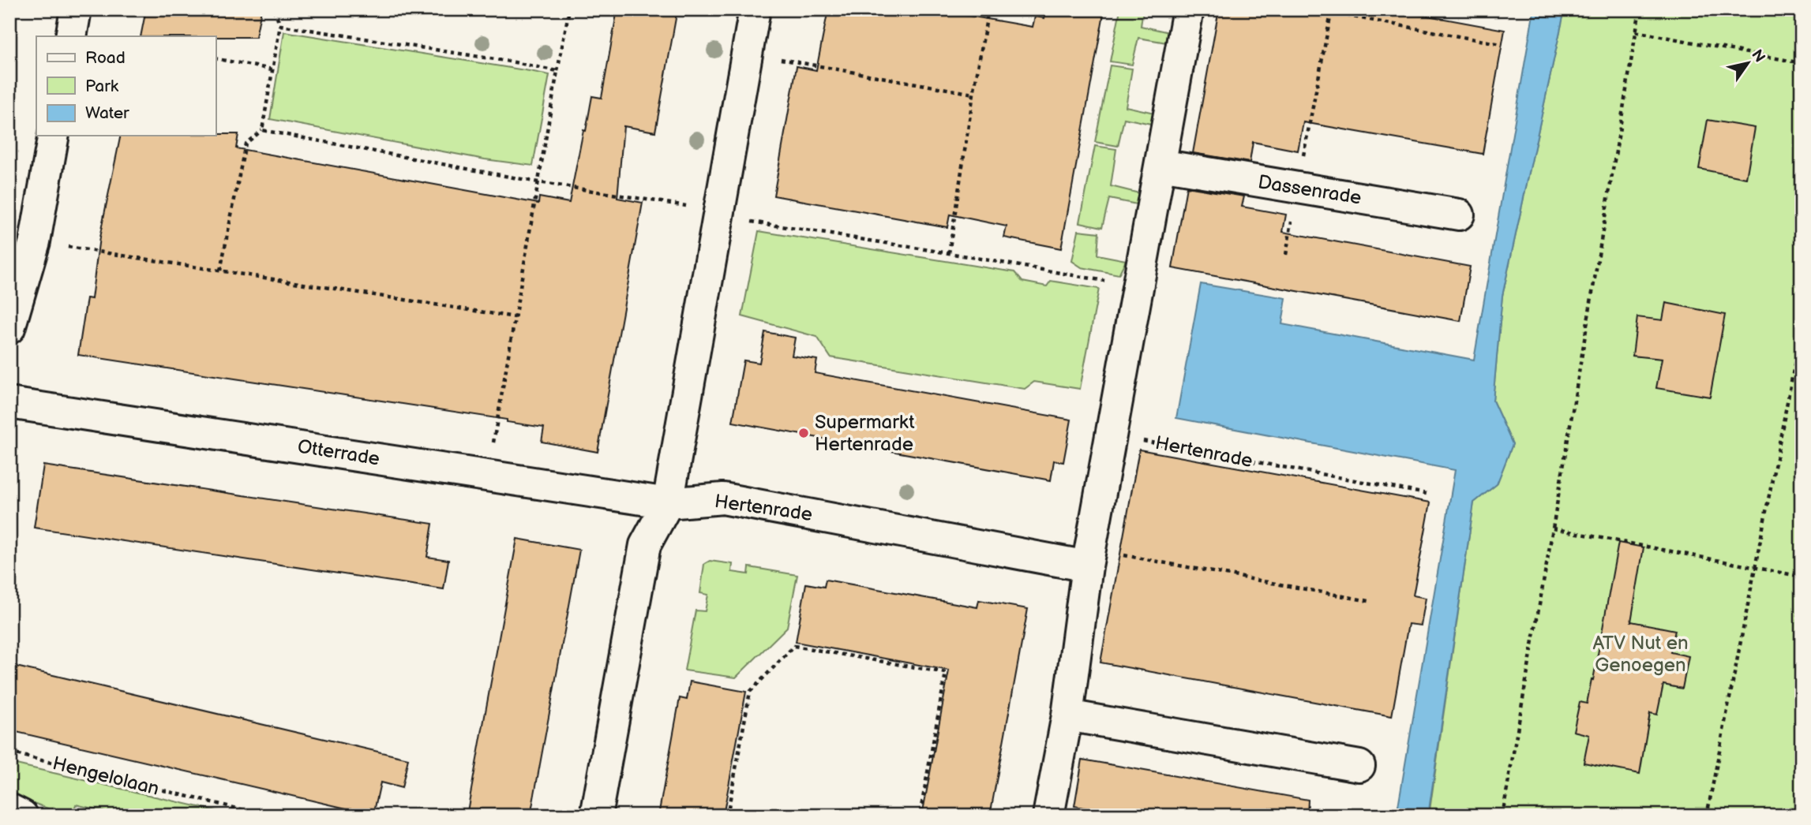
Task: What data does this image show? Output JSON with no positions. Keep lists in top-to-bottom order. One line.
{"streets":{"street":["Dassenrade","Hertenrade","Otterrade"],"path":["Hengelolaan"]},"crossings":[["Hertenrade","Otterrade"]],"parks":["ATV Nut en Genoegen"],"places":["Supermarkt Hertenrade"],"legend":["Road","Park","Water"],"north":"top right"}
